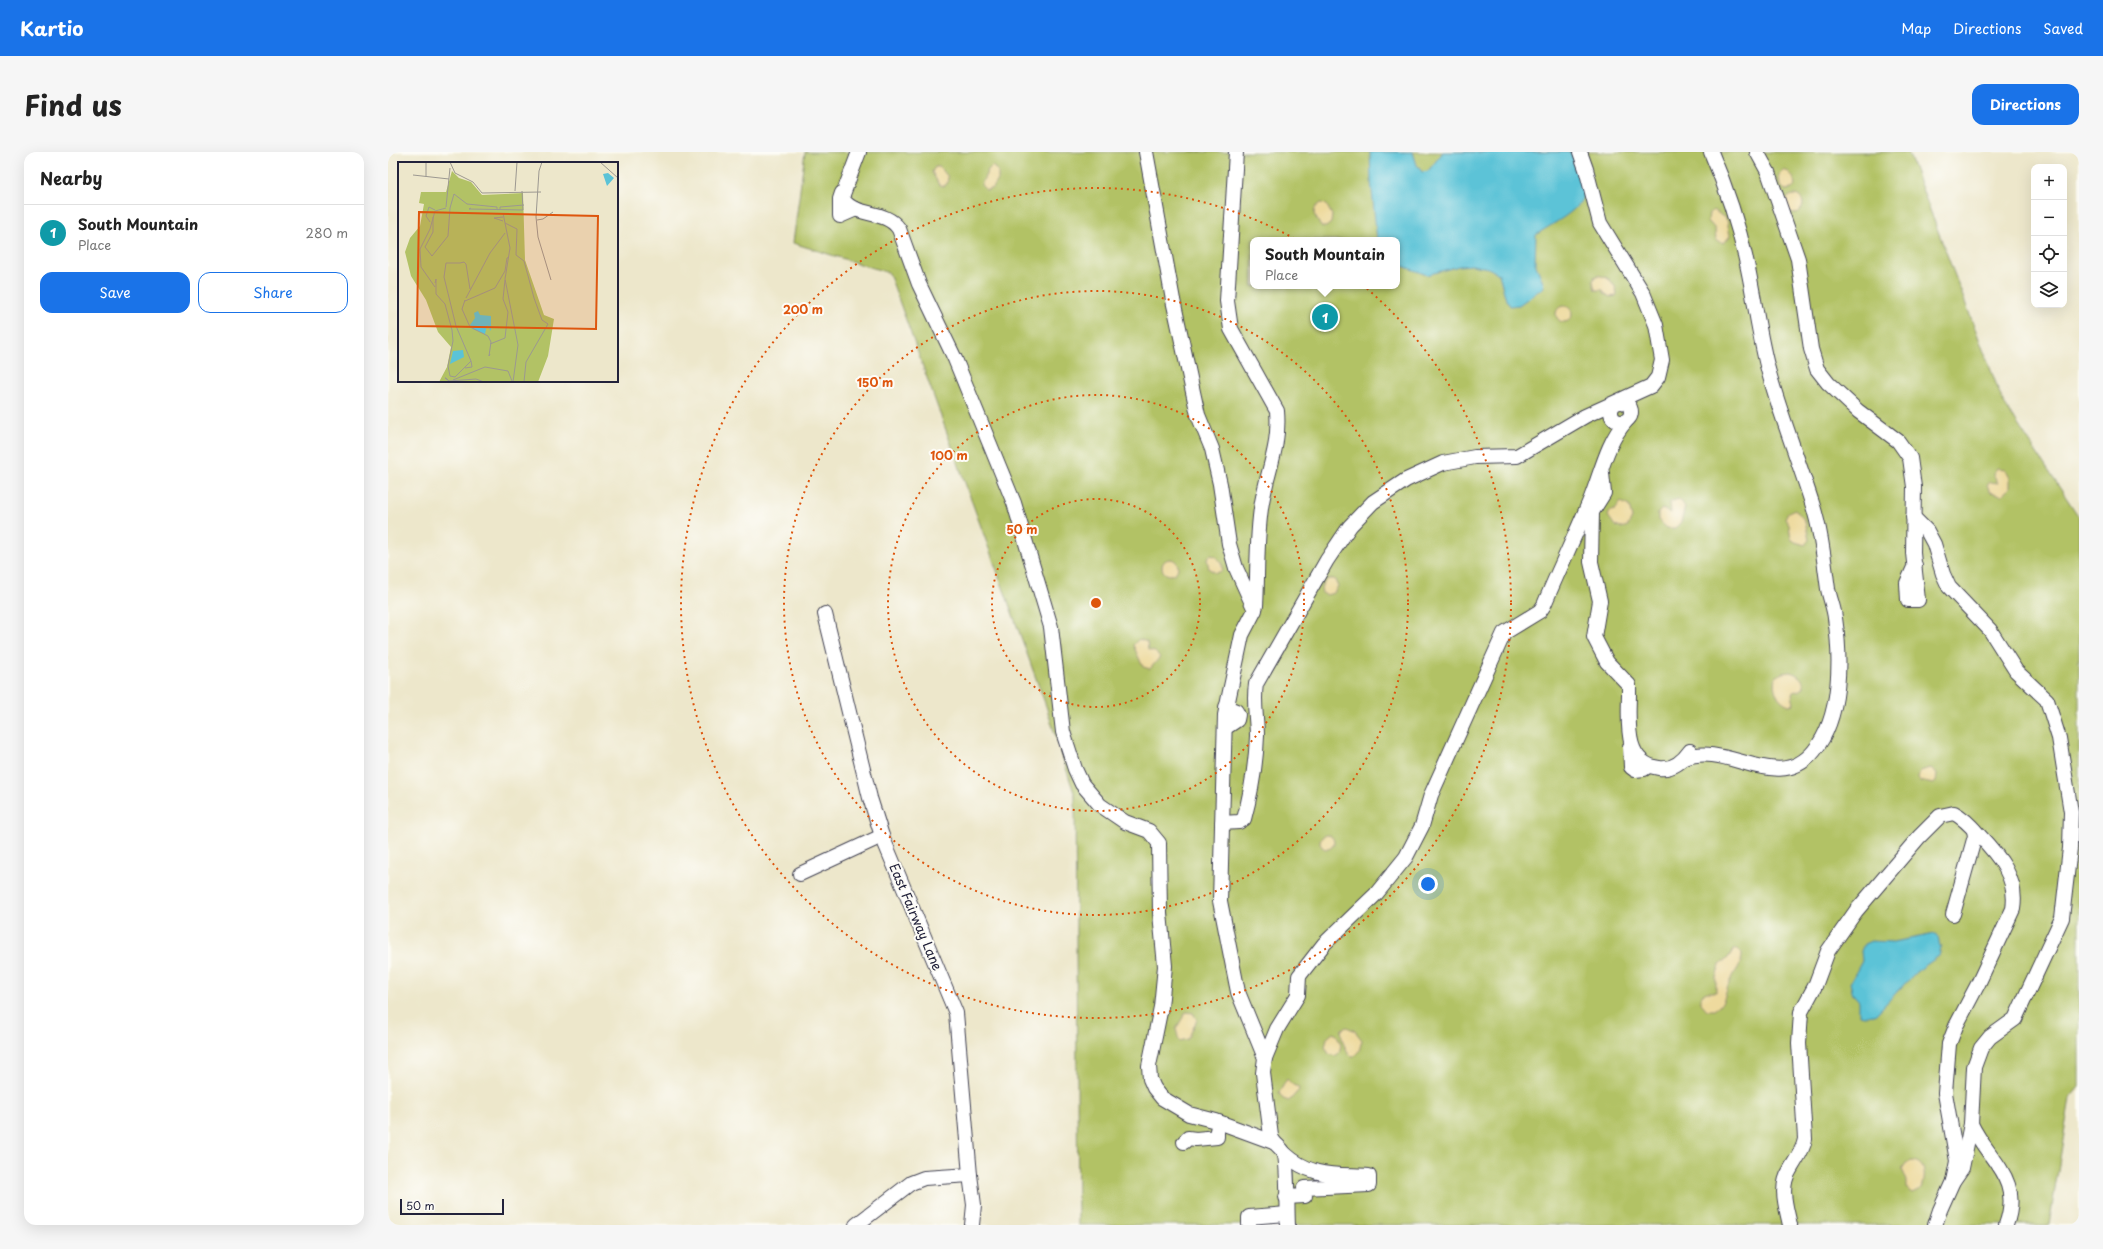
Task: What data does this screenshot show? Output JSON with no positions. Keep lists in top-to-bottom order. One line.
{"streets":{"street":["East Fairway Lane"]},"scale_bar":"50 m","page":{"header":"Kartio","nav":["Map","Directions","Saved"],"title":"Find us","buttons":["Directions",["Save","Share"]],"heading":"Nearby","map_buttons":["+","−"],"list":[{"mark":"1","name":"South Mountain","note":"Place","value":"280 m"}],"popup":["South Mountain","Place"],"pins":"1","scale":"50 m"},"rings":["200 m","150 m","100 m","50 m"]}
